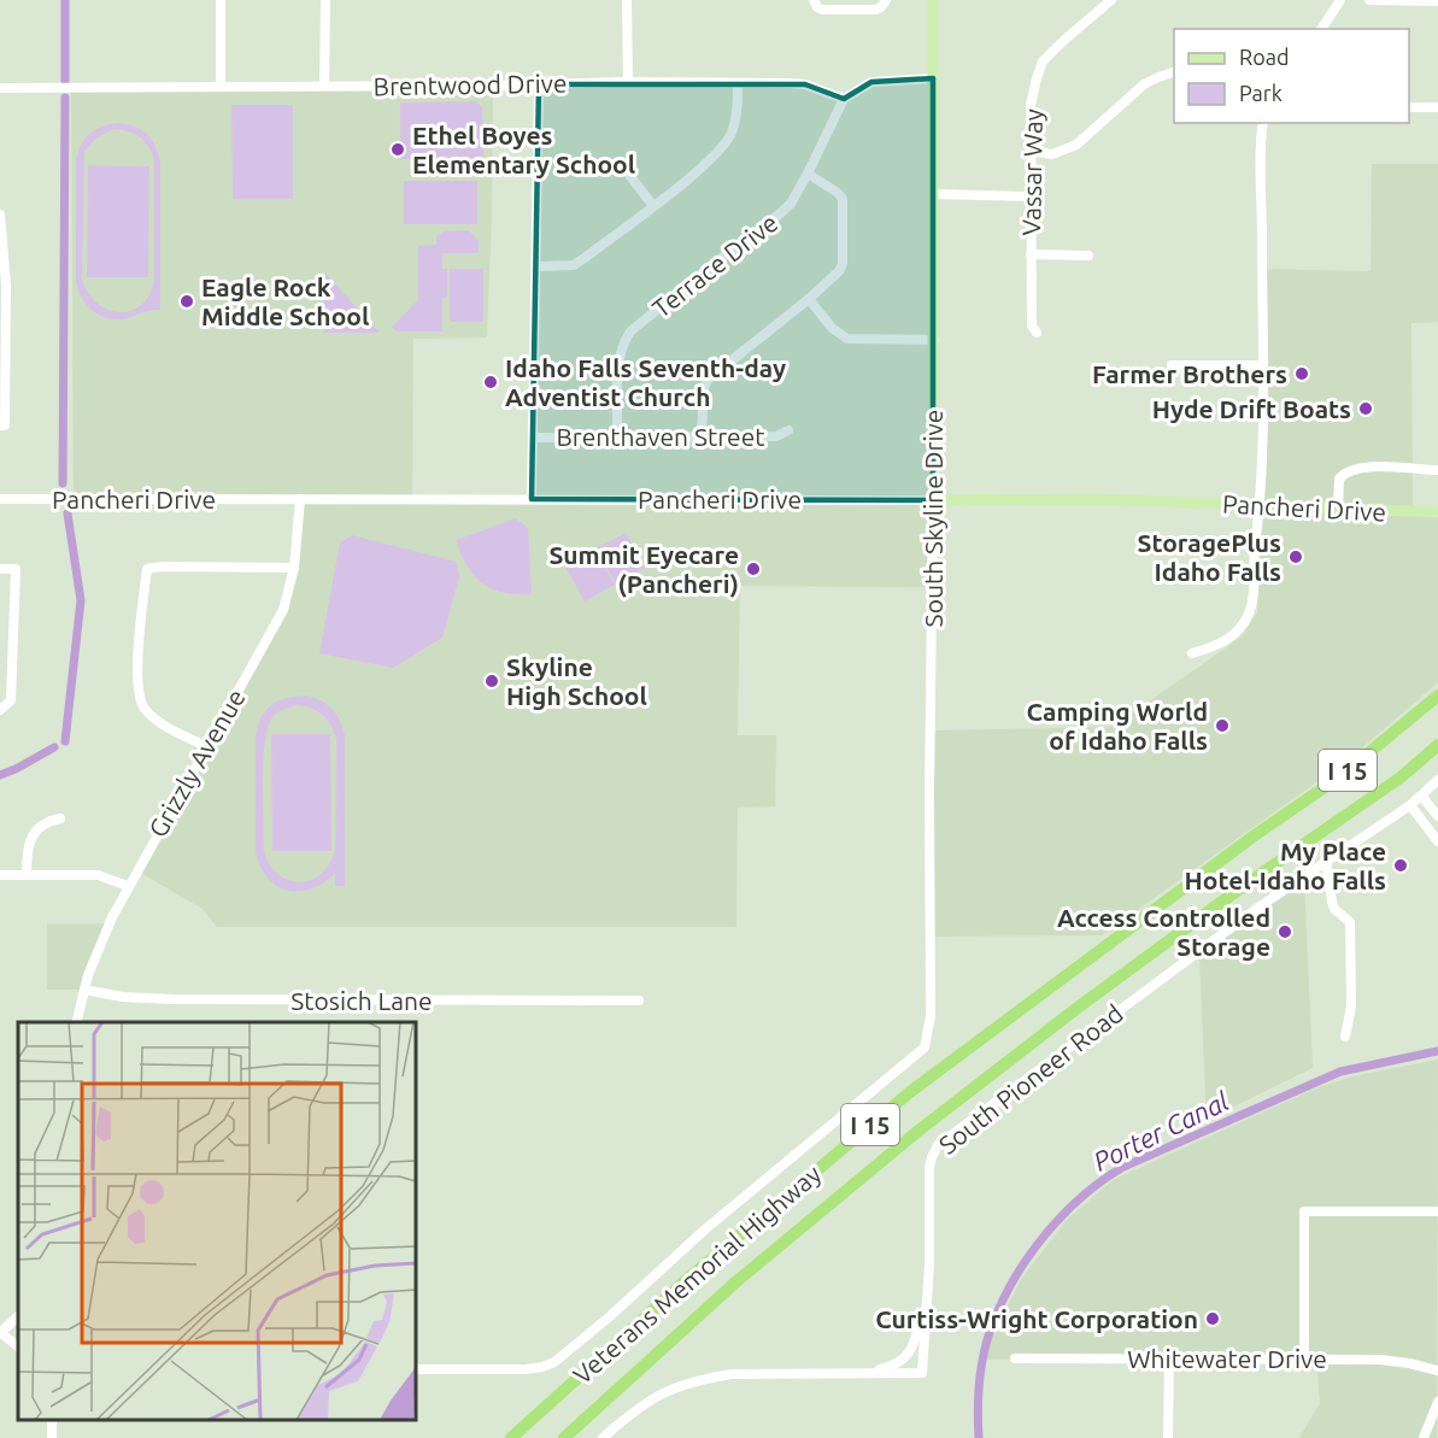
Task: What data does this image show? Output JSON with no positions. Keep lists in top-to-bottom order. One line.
{"streets":{"highway":["I 15","Veterans Memorial Highway"],"main road":["Pancheri Drive","South Skyline Drive"],"street":["Brentwood Drive","Vassar Way","Terrace Drive","Brenthaven Street","Grizzly Avenue","Stosich Lane","South Pioneer Road","Whitewater Drive"]},"crossings":[["Brentwood Drive","Terrace Drive"],["Terrace Drive","Brenthaven Street"],["Pancheri Drive","South Skyline Drive"],["Pancheri Drive","Grizzly Avenue"],["Grizzly Avenue","Stosich Lane"]],"water":["Porter Canal"],"places":["Ethel Boyes Elementary School","Eagle Rock Middle School","Farmer Brothers","Idaho Falls Seventh-day Adventist Church","Hyde Drift Boats","StoragePlus Idaho Falls","Summit Eyecare (Pancheri)","Skyline High School","Camping World of Idaho Falls","My Place Hotel-Idaho Falls","Access Controlled Storage","Curtiss-Wright Corporation"],"legend":["Road","Park"]}
